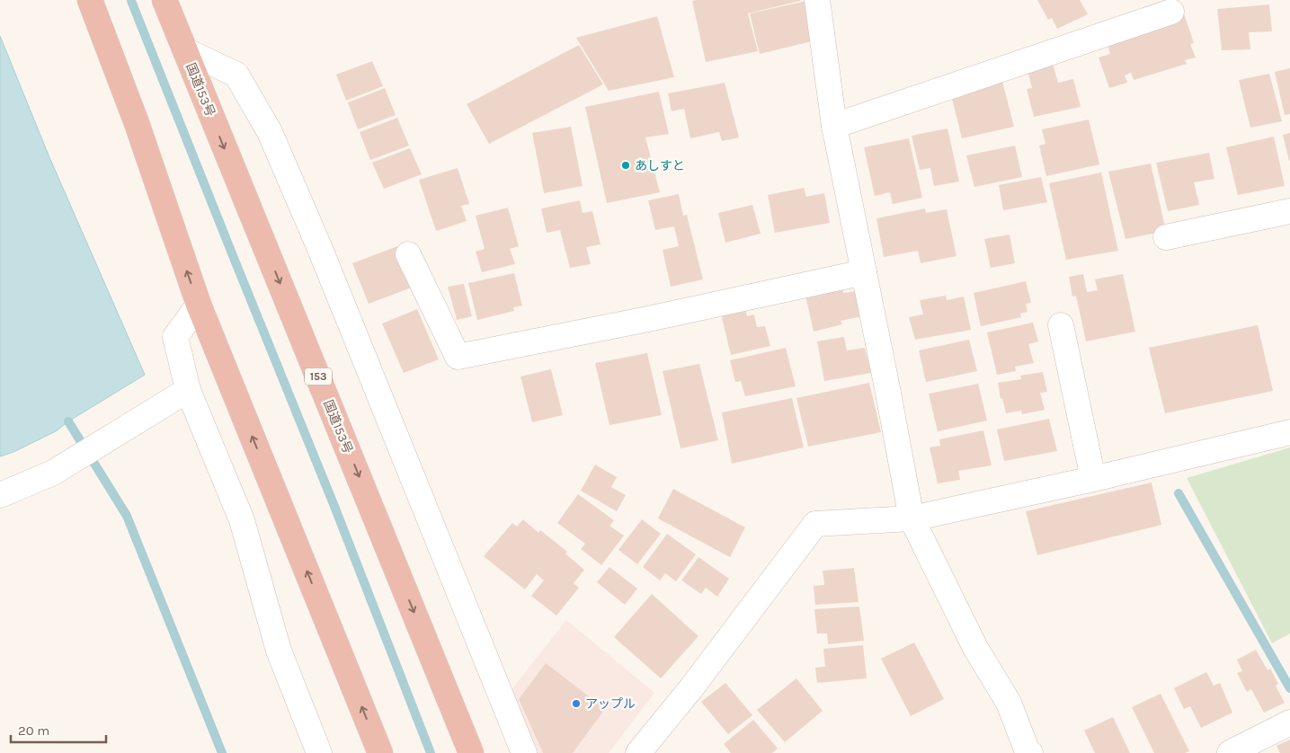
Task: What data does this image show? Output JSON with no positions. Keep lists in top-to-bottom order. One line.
{"streets":{"highway":["国道153号","153"]},"places":["あしすと","アップル"],"scale_bar":"20 m"}
